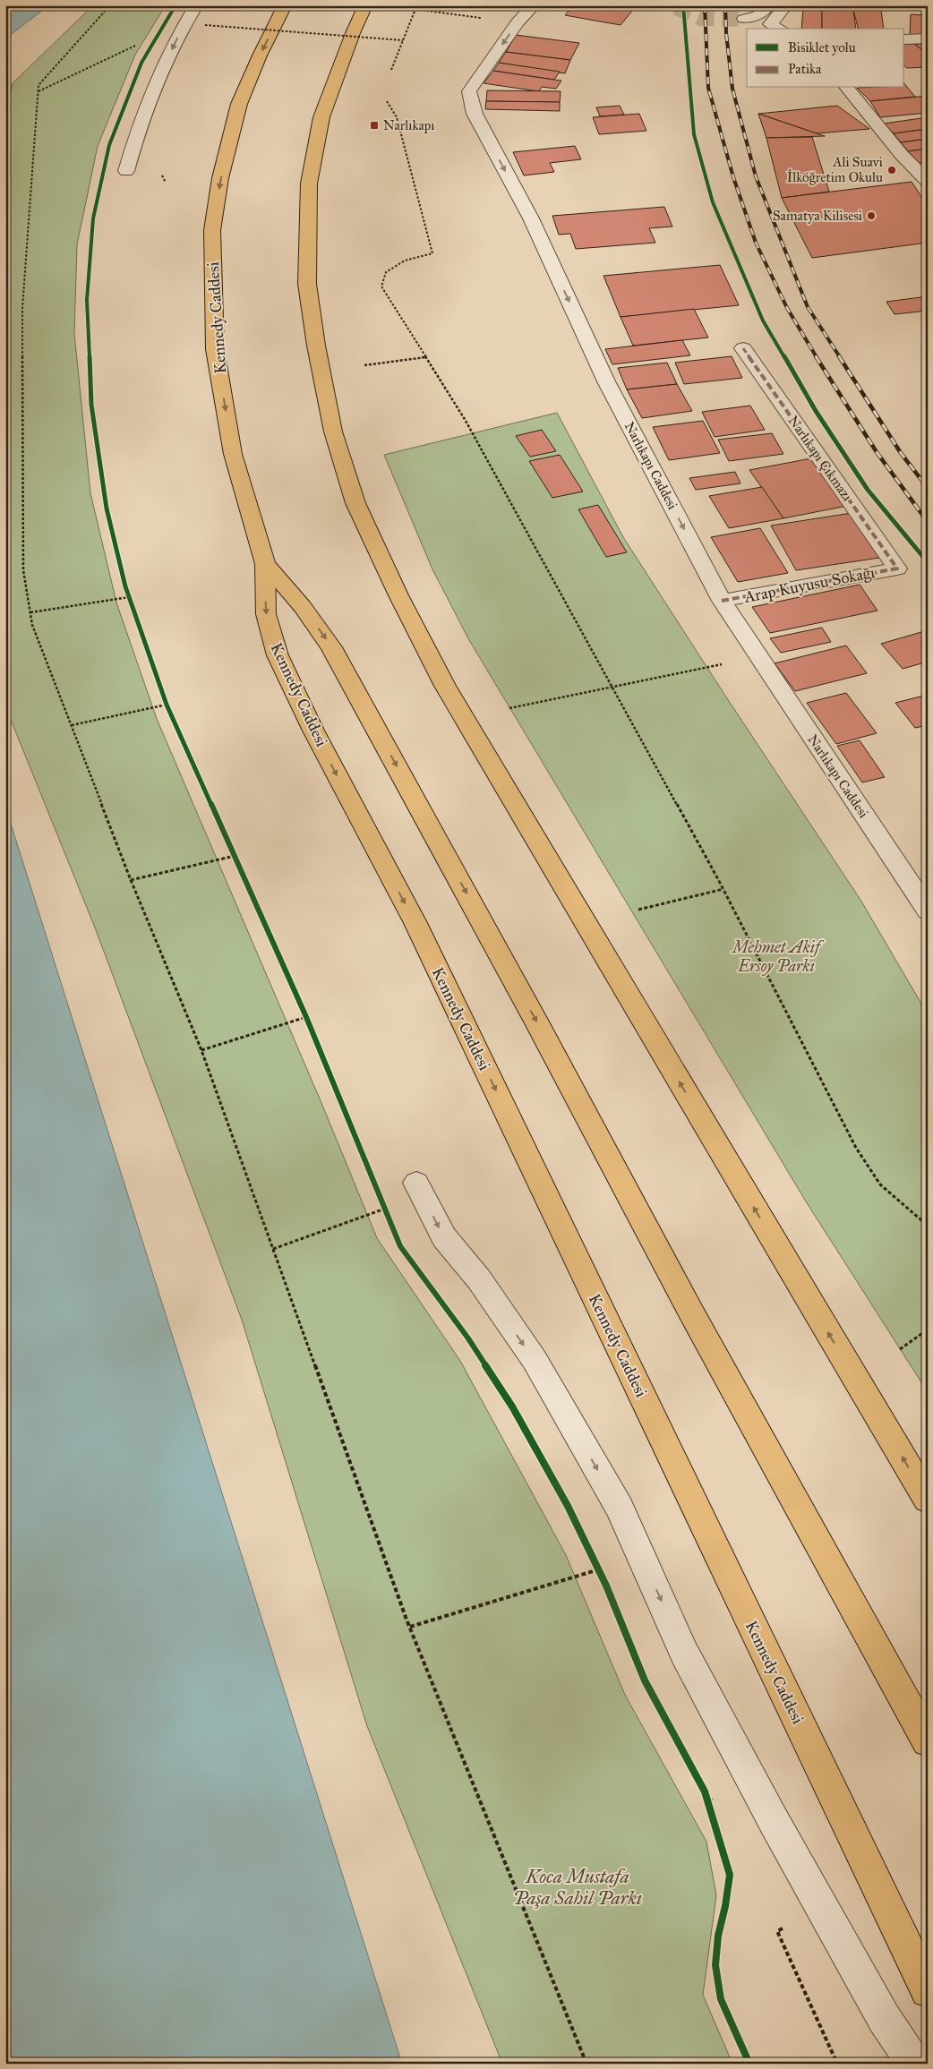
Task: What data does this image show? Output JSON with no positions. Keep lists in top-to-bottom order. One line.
{"streets":{"main road":["Kennedy Caddesi"],"street":["Narlıkapı Çıkmazı","Narlıkapı Caddesi","Arap Kuyusu Sokağı"]},"crossings":[["Narlıkapı Çıkmazı","Arap Kuyusu Sokağı"],["Narlıkapı Caddesi","Arap Kuyusu Sokağı"]],"one_way":["Narlıkapı Caddesi"],"parks":["Mehmet Akif Ersoy Parkı","Koca Mustafa Paşa Sahil Parkı"],"places":{"transit":["Narlıkapı"],"other":["Ali Suavi İlköğretim Okulu","Samatya Kilisesi"]},"legend":["Bisiklet yolu","Patika"]}
